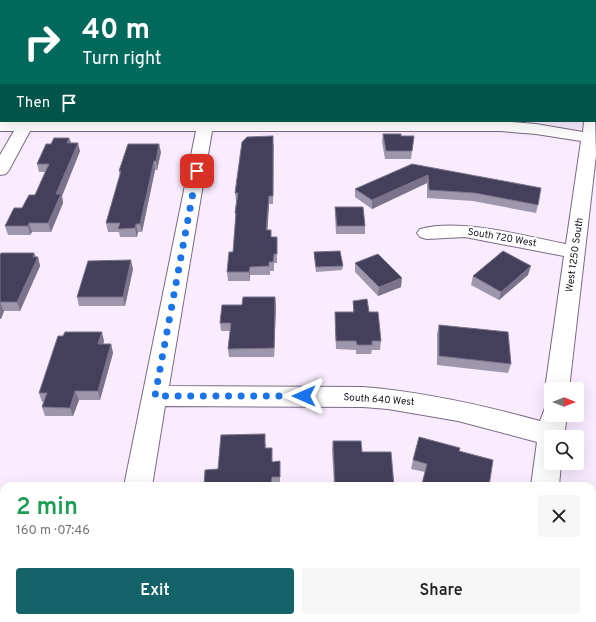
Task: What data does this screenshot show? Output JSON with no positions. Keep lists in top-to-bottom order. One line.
{"streets":{"street":["South 720 West","West 1250 South","South 640 West"]},"crossings":[["South 720 West","West 1250 South"]],"north":"right","page":{"turn":["40 m","Turn right"],"then":"Then","heading":["2 min","160 m · 07:46"],"buttons":["Exit","Share"]}}
